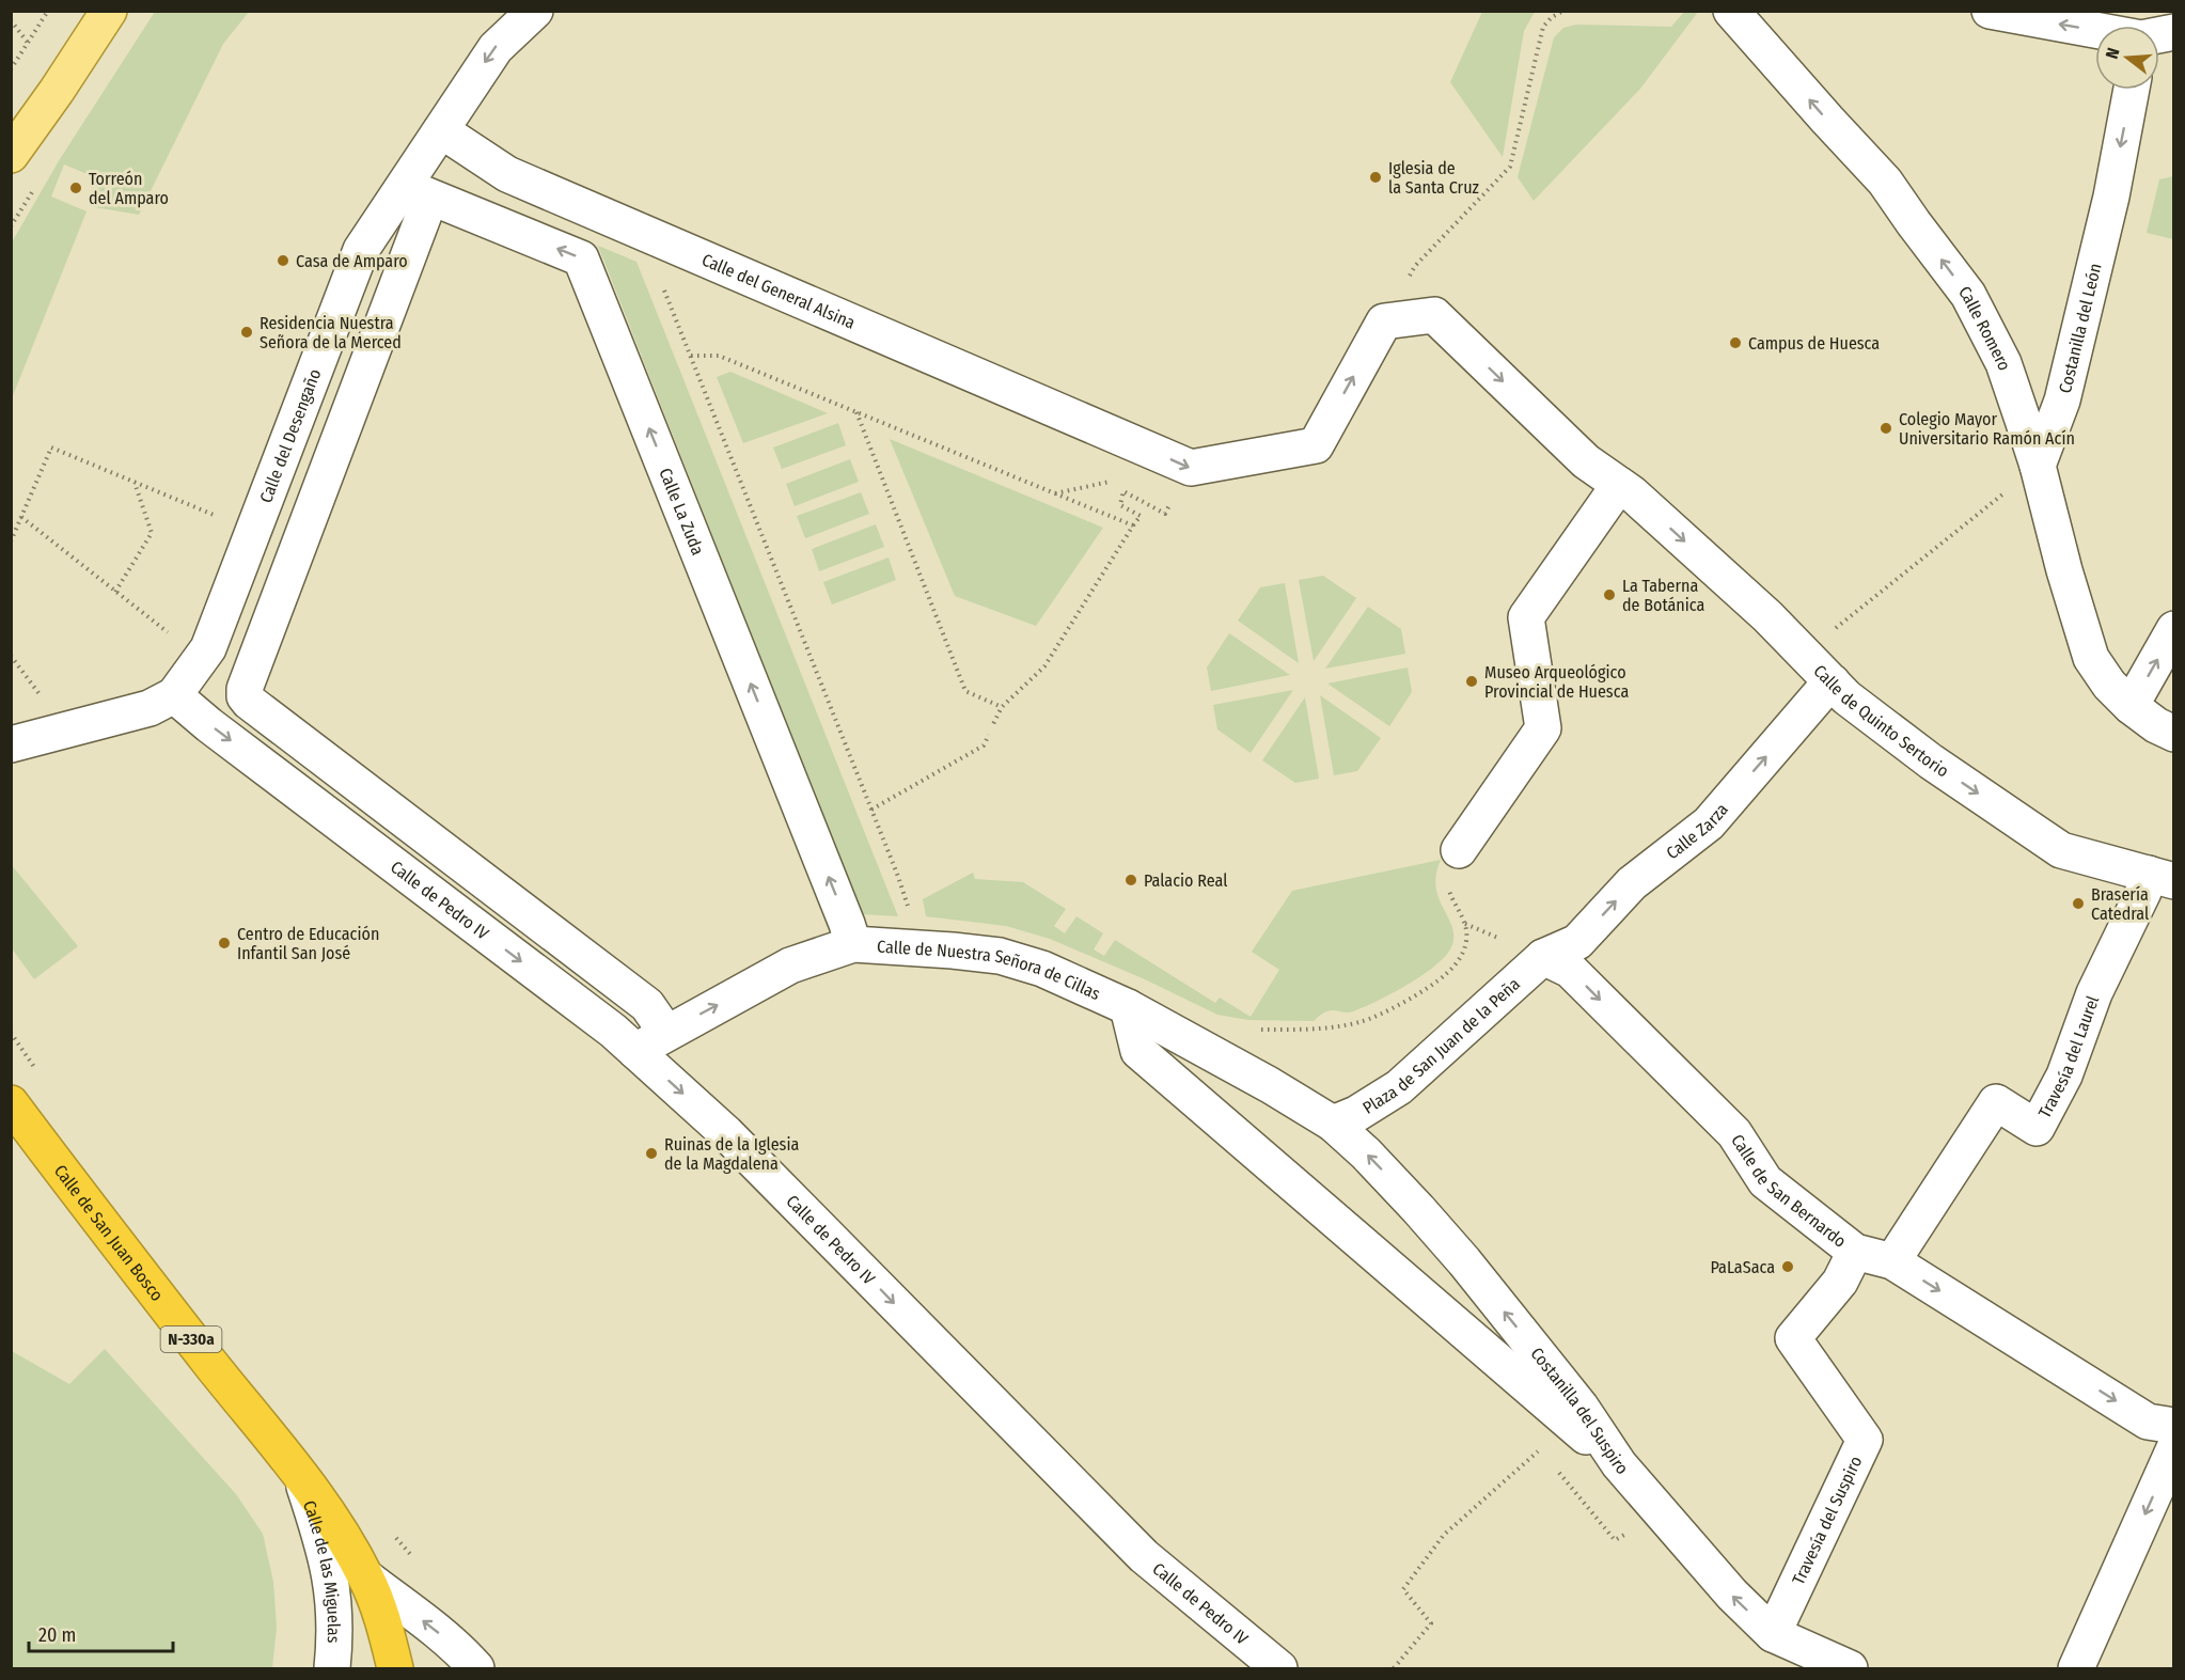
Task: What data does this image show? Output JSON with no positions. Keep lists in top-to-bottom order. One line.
{"streets":{"highway":["Calle de San Juan Bosco","N-330a"],"street":["Calle del General Alsina","Costanilla del León","Calle Romero","Calle del Desengaño","Calle La Zuda","Calle de Quinto Sertorio","Calle Zarza","Calle de Pedro IV","Calle de Nuestra Señora de Cillas","Plaza de San Juan de la Peña","Travesía del Laurel","Calle de San Bernardo","Costanilla del Suspiro","Travesía del Suspiro","Calle de las Miguelas"]},"crossings":[["Calle del General Alsina","Calle del Desengaño"],["Calle del General Alsina","Calle de Quinto Sertorio"],["Costanilla del León","Calle Romero"],["Calle del Desengaño","Calle La Zuda"],["Calle del Desengaño","Calle de Pedro IV"],["Calle La Zuda","Calle de Nuestra Señora de Cillas"],["Calle de Quinto Sertorio","Calle Zarza"],["Calle de Quinto Sertorio","Travesía del Laurel"],["Calle Zarza","Plaza de San Juan de la Peña"],["Calle Zarza","Calle de San Bernardo"],["Calle de Pedro IV","Calle de Nuestra Señora de Cillas"],["Calle de Nuestra Señora de Cillas","Plaza de San Juan de la Peña"],["Calle de Nuestra Señora de Cillas","Costanilla del Suspiro"],["Plaza de San Juan de la Peña","Calle de San Bernardo"],["Plaza de San Juan de la Peña","Costanilla del Suspiro"],["Travesía del Laurel","Calle de San Bernardo"],["Calle de San Bernardo","Travesía del Suspiro"],["Calle de San Juan Bosco","Calle de las Miguelas"],["Costanilla del Suspiro","Travesía del Suspiro"]],"one_way":["Calle del General Alsina","Costanilla del León","Calle Romero","Calle La Zuda","Calle de Quinto Sertorio","Calle Zarza","Calle de Pedro IV","Calle de San Bernardo"],"places":["Iglesia de la Santa Cruz","Torreón del Amparo","Casa de Amparo","Residencia Nuestra Señora de la Merced","Campus de Huesca","Colegio Mayor Universitario Ramón Acín","La Taberna de Botánica","Museo Arqueológico Provincial de Huesca","Palacio Real","Brasería Catedral","Centro de Educación Infantil San José","Ruinas de la Iglesia de la Magdalena","PaLaSaca"],"scale_bar":"20 m","north":"left"}
